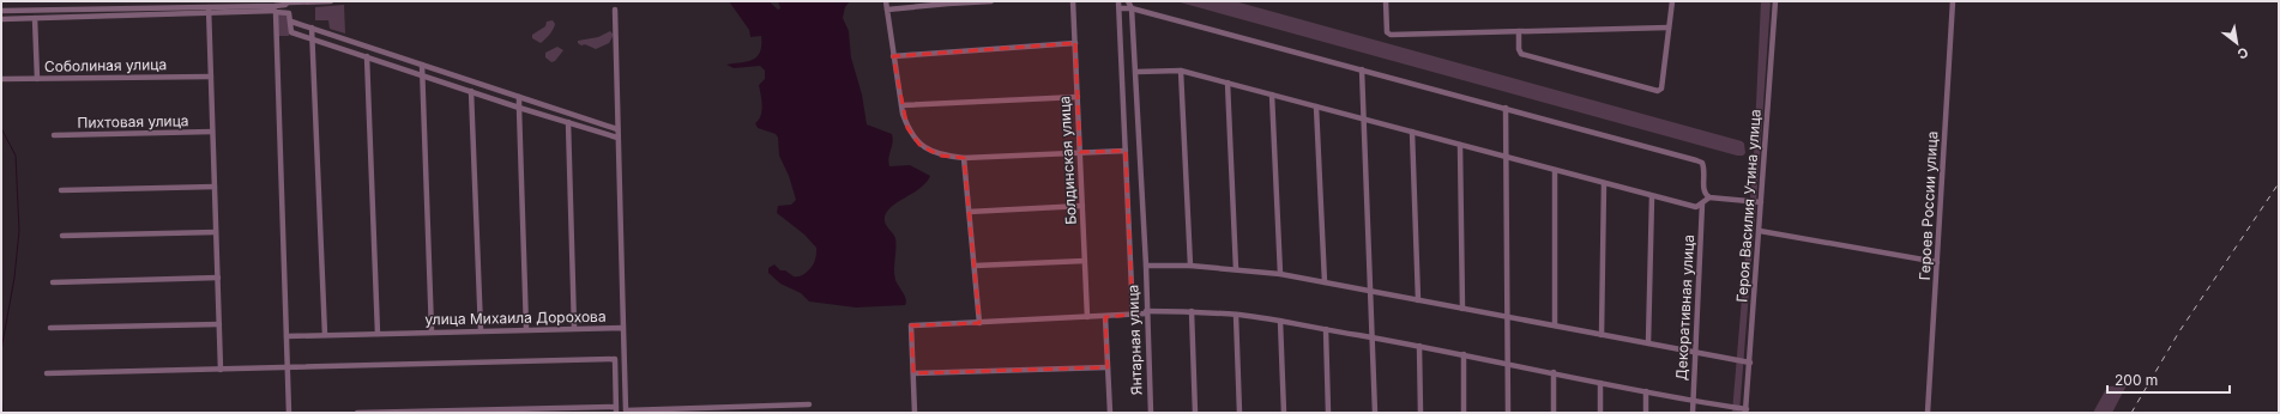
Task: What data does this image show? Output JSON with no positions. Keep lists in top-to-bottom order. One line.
{"streets":{"street":["Соболиная улица","Пихтовая улица","Болдинская улица","Героя Василия Утина улица","Героев России улица","Декоративная улица","улица Михаила Дорохова","Янтарная улица"]},"scale_bar":"200 m","north":"bottom right"}
